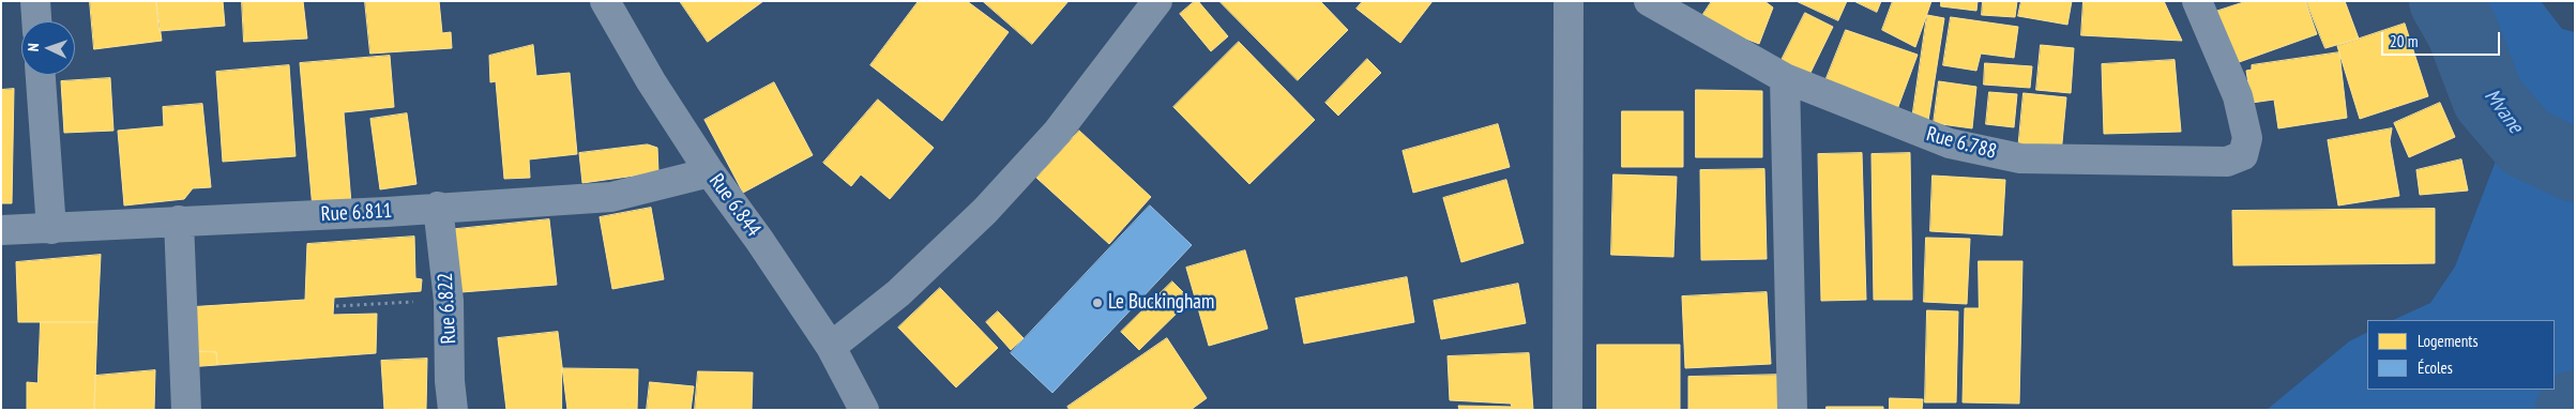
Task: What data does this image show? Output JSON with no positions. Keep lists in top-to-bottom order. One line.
{"streets":{"street":["Rue 6.788","Rue 6.844","Rue 6.811","Rue 6.822"]},"crossings":[["Rue 6.844","Rue 6.811"],["Rue 6.811","Rue 6.822"]],"water":["Mvane"],"places":["Le Buckingham"],"legend":["Logements","Écoles"],"scale_bar":"20 m","north":"left"}
